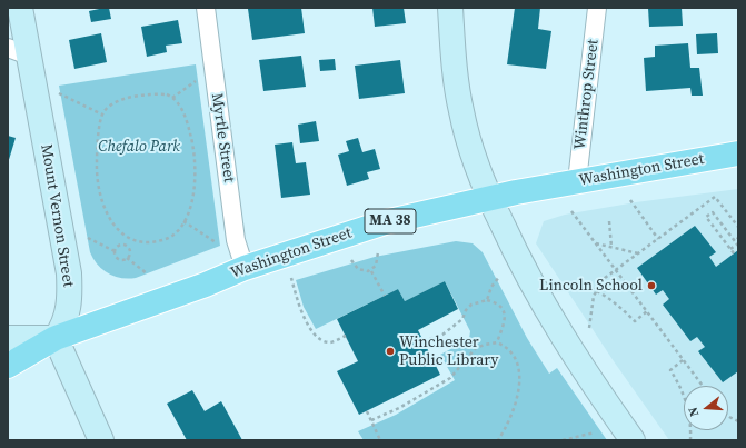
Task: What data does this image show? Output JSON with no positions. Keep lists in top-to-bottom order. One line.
{"streets":{"main road":["Washington Street","Mount Vernon Street","MA 38"],"street":["Winthrop Street","Myrtle Street"]},"crossings":[["Winthrop Street","Washington Street"],["Myrtle Street","Washington Street"],["Washington Street","Mount Vernon Street"],["Washington Street","MA 38"],["Mount Vernon Street","MA 38"]],"parks":["Chefalo Park"],"places":["Lincoln School","Winchester Public Library"],"north":"left"}
